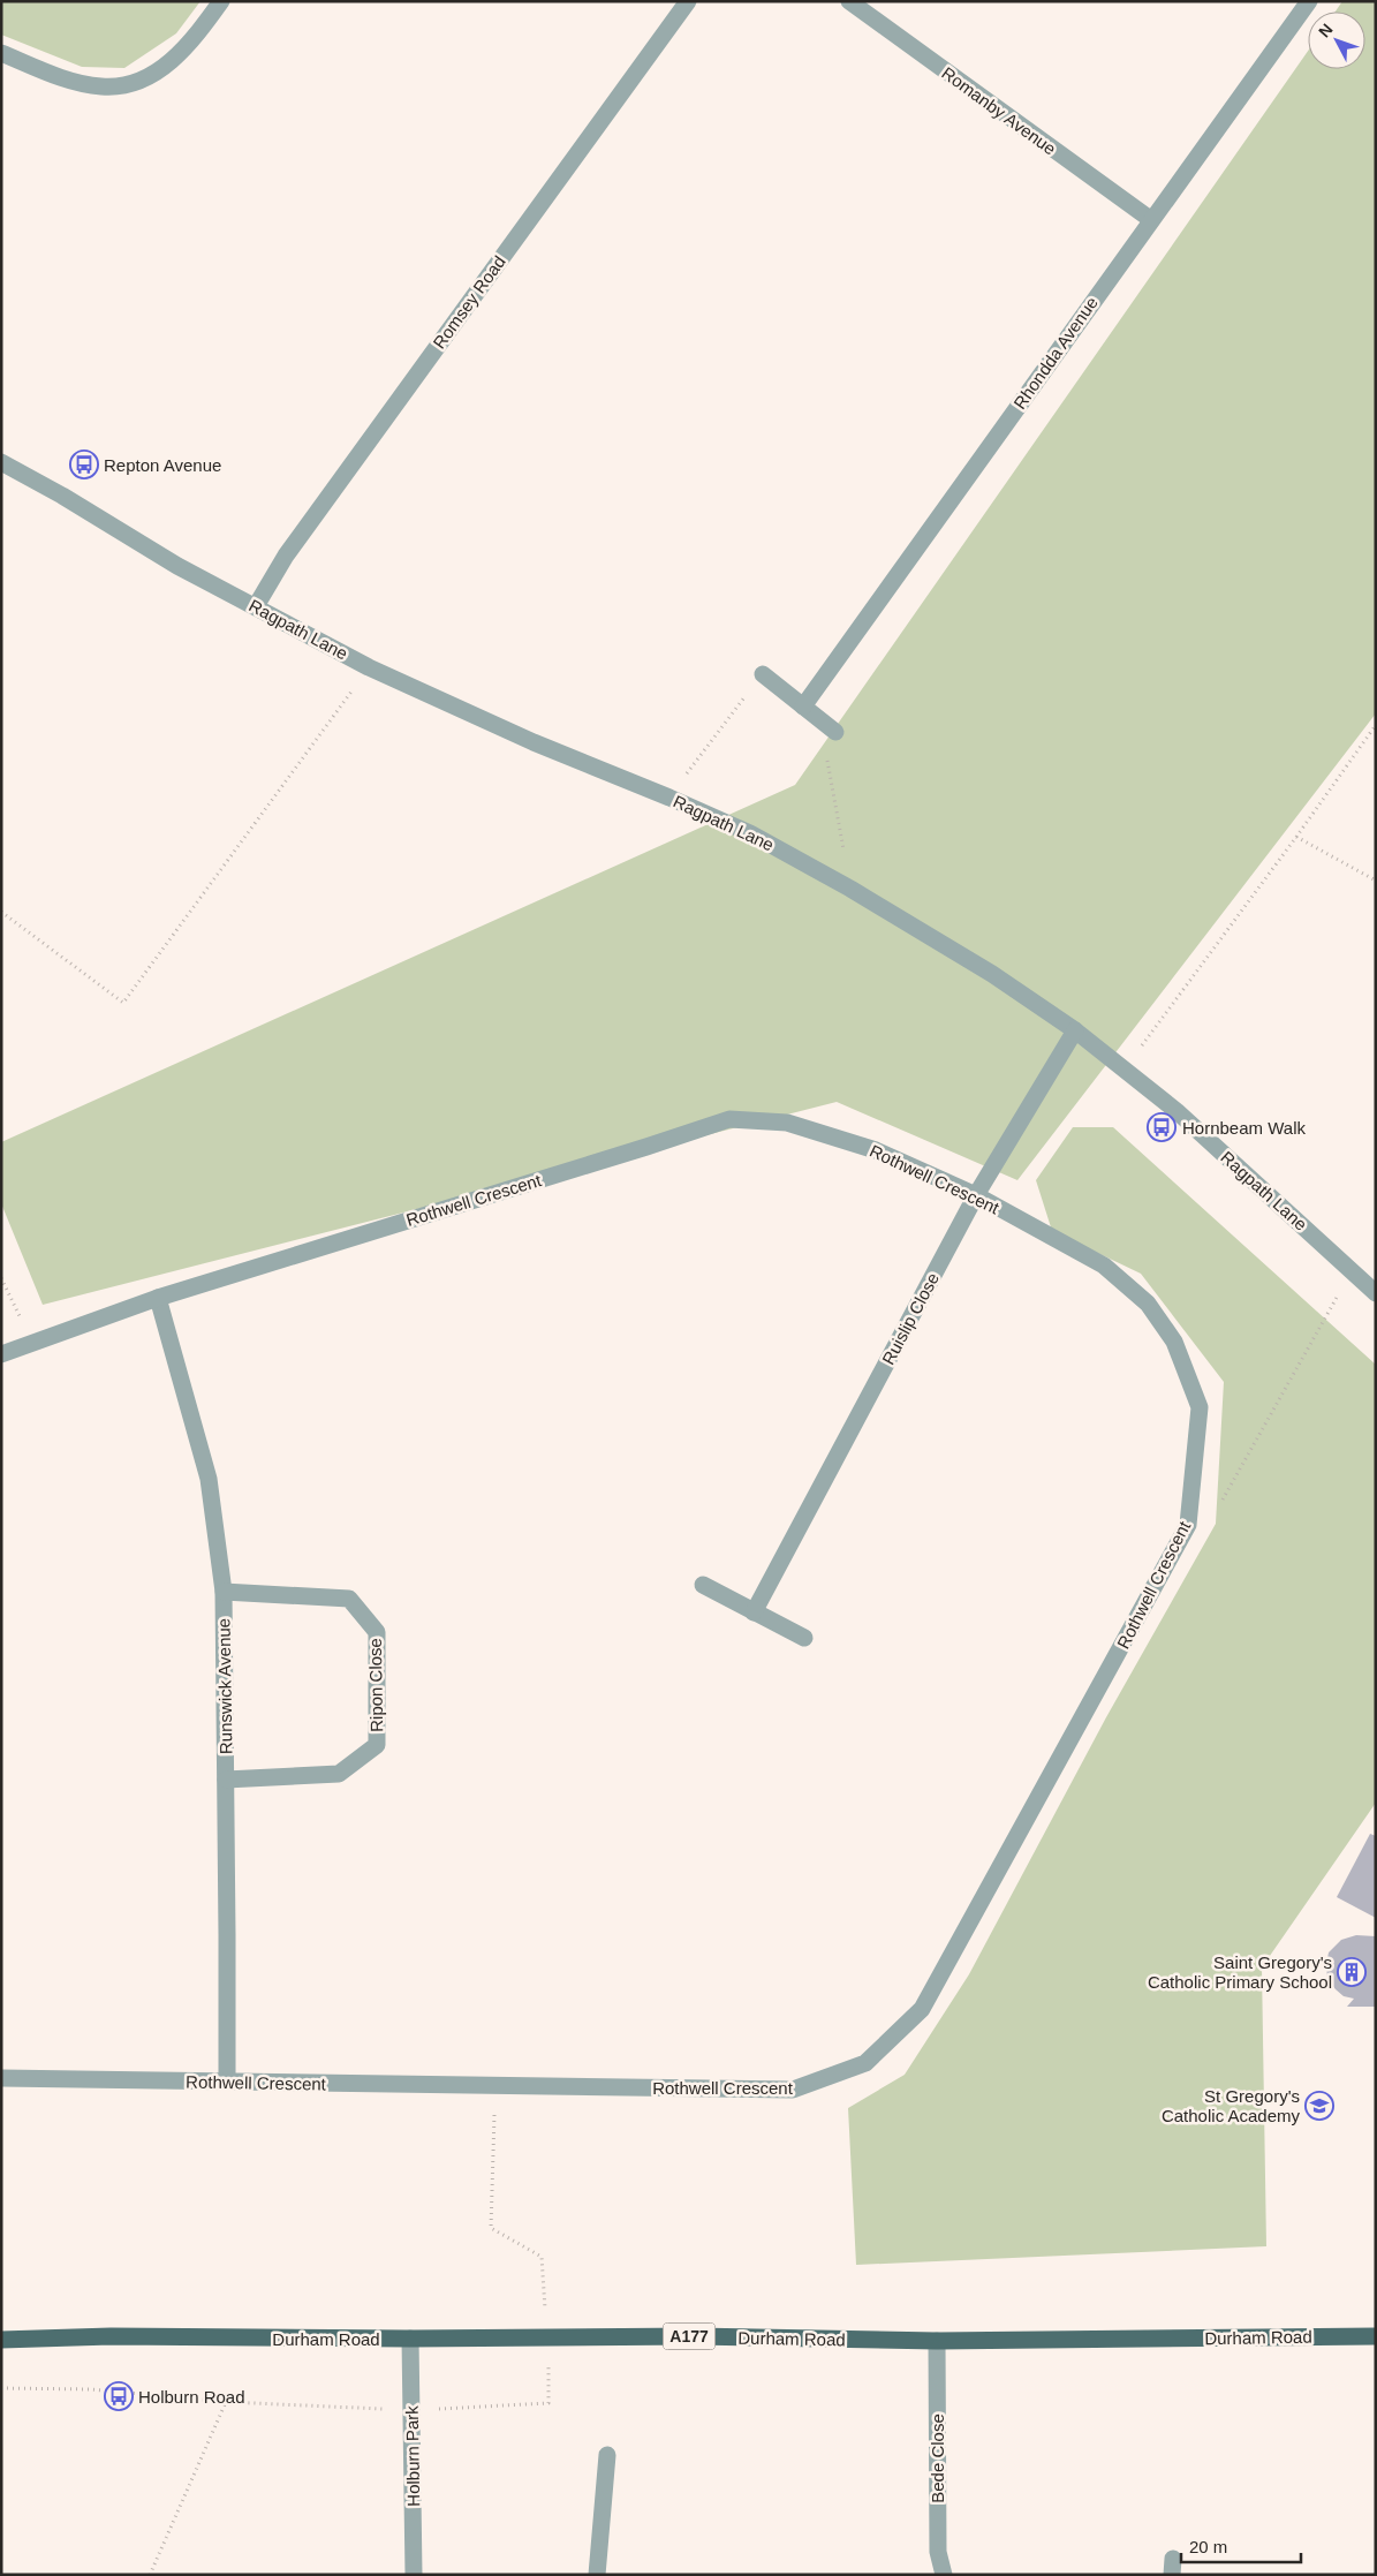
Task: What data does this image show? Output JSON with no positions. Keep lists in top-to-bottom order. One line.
{"streets":{"main road":["A177","Durham Road"],"street":["Romanby Avenue","Romsey Road","Rhondda Avenue","Ragpath Lane","Rothwell Crescent","Ruislip Close","Ripon Close","Runswick Avenue","Holburn Park","Bede Close"]},"crossings":[["Romanby Avenue","Rhondda Avenue"],["Romsey Road","Ragpath Lane"],["Ragpath Lane","Ruislip Close"],["Rothwell Crescent","Ruislip Close"],["Rothwell Crescent","Runswick Avenue"],["Ripon Close","Runswick Avenue"],["Durham Road","Holburn Park"],["Durham Road","Bede Close"]],"places":{"bus stop":["Repton Avenue","Hornbeam Walk","Holburn Road"],"building":["Saint Gregory's Catholic Primary School"],"school or university":["St Gregory's Catholic Academy"]},"scale_bar":"20 m","north":"top left"}
